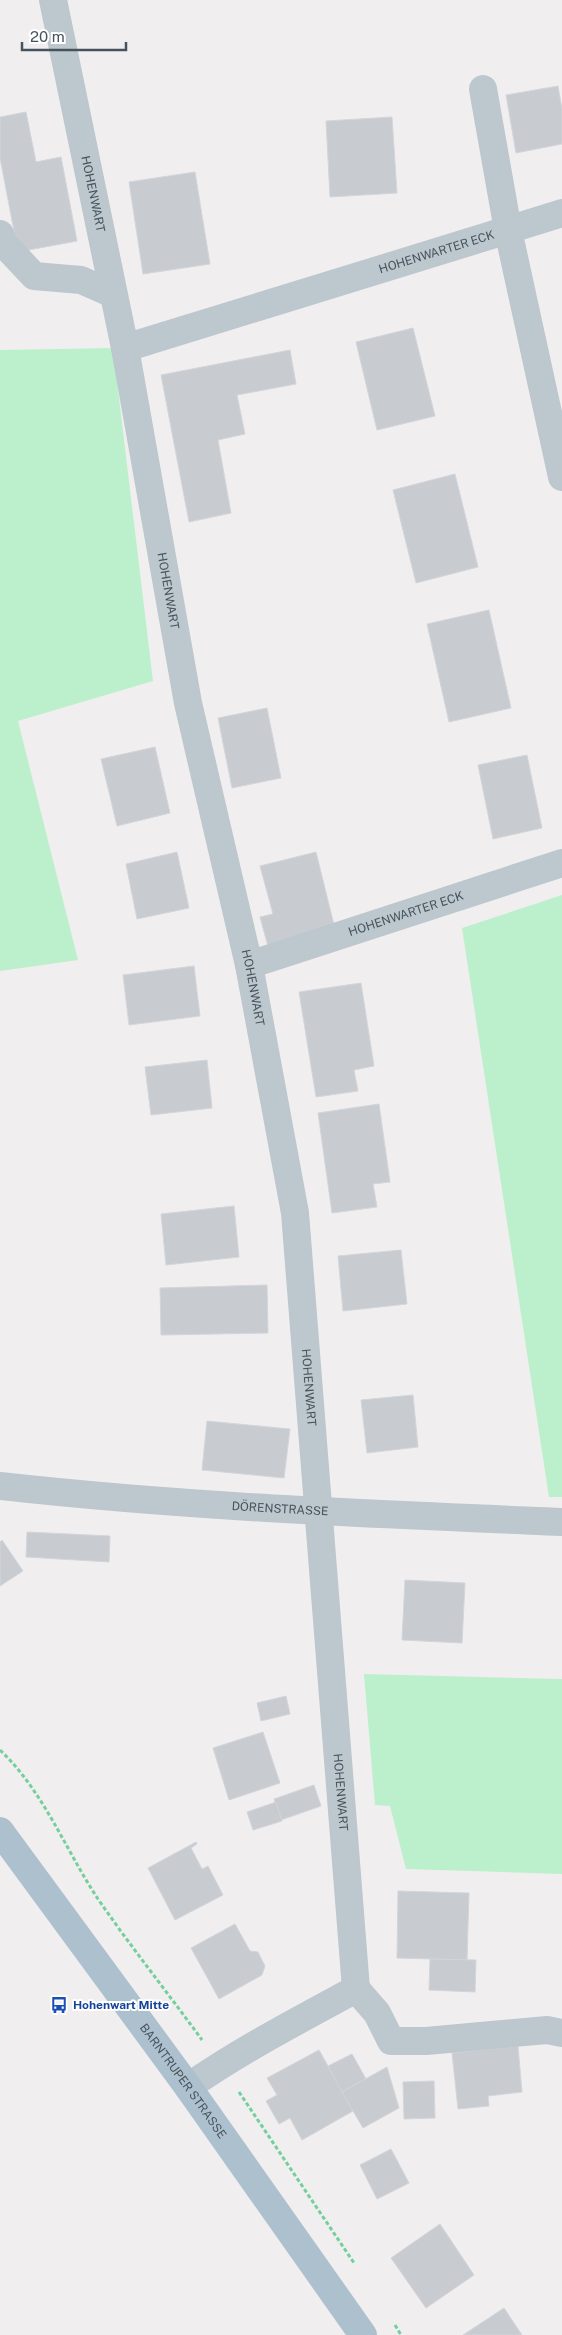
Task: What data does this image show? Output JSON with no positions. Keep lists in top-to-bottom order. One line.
{"streets":{"main road":["BARNTRUPER STRASSE"],"street":["HOHENWART","HOHENWARTER ECK","DÖRENSTRASSE"]},"crossings":[["HOHENWART","HOHENWARTER ECK"],["HOHENWART","DÖRENSTRASSE"]],"places":{"bus stop":["Hohenwart Mitte"]},"scale_bar":"20 m"}
